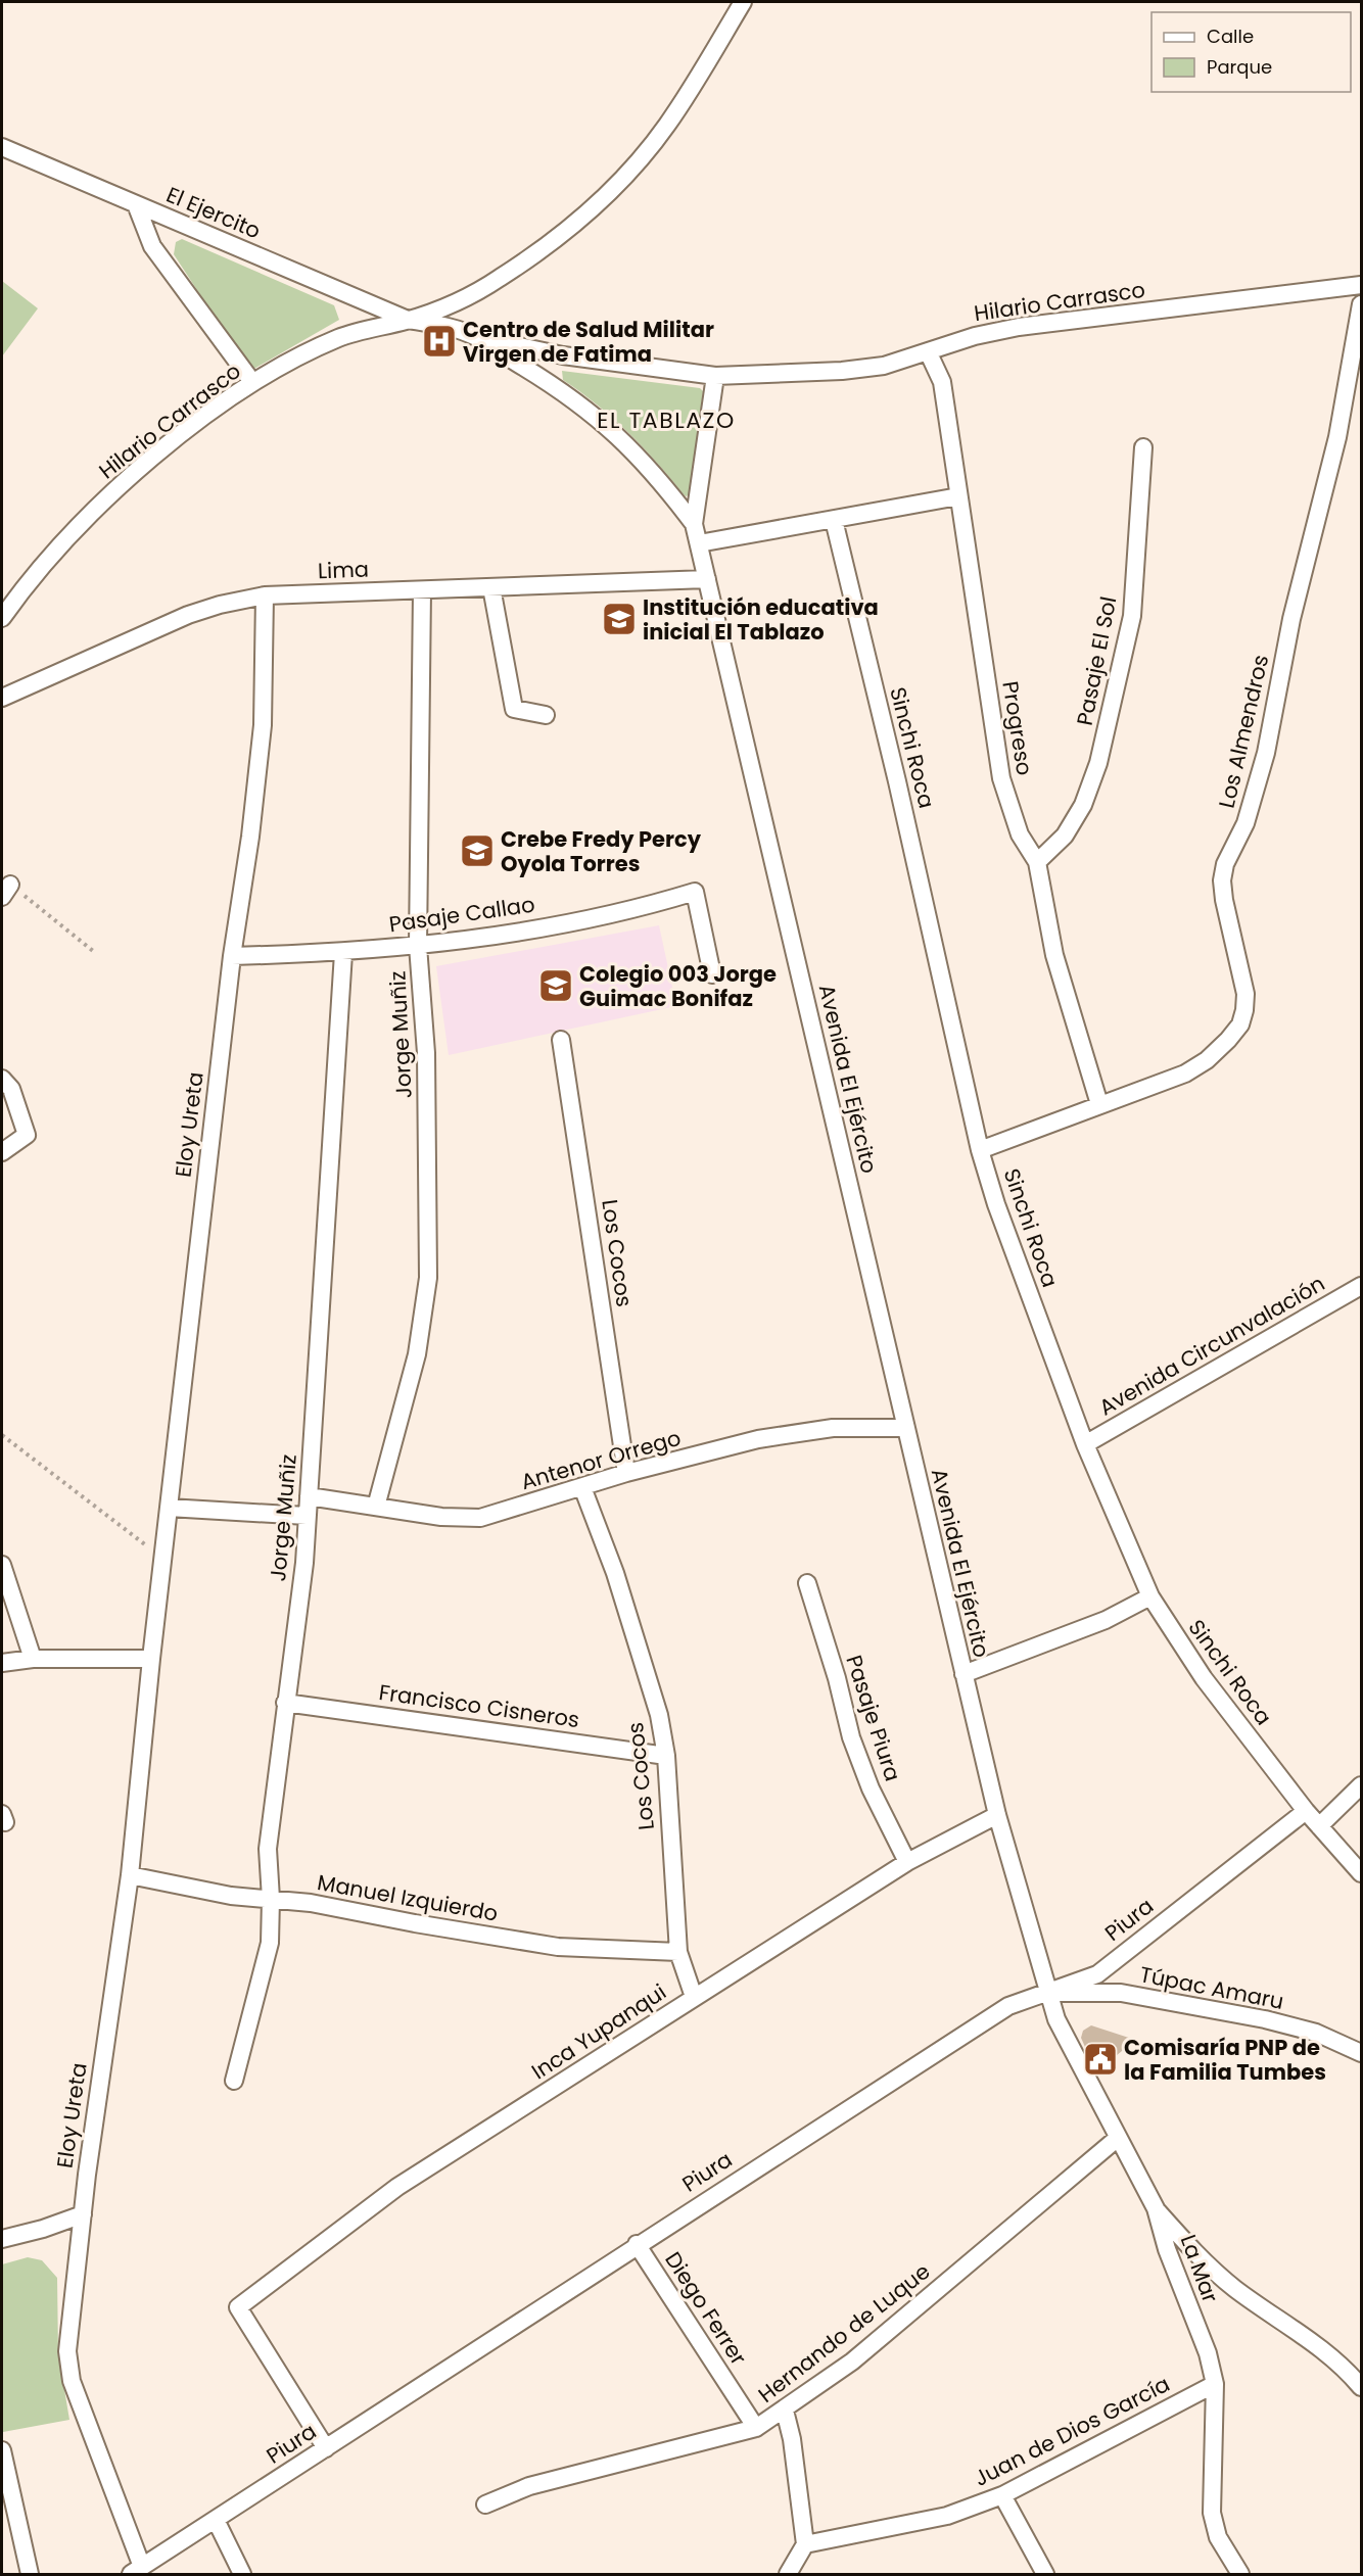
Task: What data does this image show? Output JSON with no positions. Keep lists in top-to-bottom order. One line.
{"streets":{"street":["El Ejercito","Hilario Carrasco","Lima","Pasaje El Sol","Progreso","Los Almendros","Sinchi Roca","Pasaje Callao","Jorge Muñiz","Avenida El Ejército","Eloy Ureta","Los Cocos","Avenida Circunvalación","Antenor Orrego","Francisco Cisneros","Pasaje Piura","Manuel Izquierdo","Piura","Túpac Amaru","Inca Yupanqui","La Mar","Diego Ferrer","Hernando de Luque","Juan de Dios García"]},"crossings":[["El Ejercito","Hilario Carrasco"],["El Ejercito","Avenida El Ejército"],["Hilario Carrasco","Progreso"],["Hilario Carrasco","Avenida El Ejército"],["Lima","Jorge Muñiz"],["Lima","Avenida El Ejército"],["Lima","Eloy Ureta"],["Pasaje El Sol","Progreso"],["Progreso","Los Almendros"],["Los Almendros","Sinchi Roca"],["Sinchi Roca","Avenida Circunvalación"],["Sinchi Roca","Piura"],["Pasaje Callao","Jorge Muñiz"],["Pasaje Callao","Eloy Ureta"],["Jorge Muñiz","Antenor Orrego"],["Jorge Muñiz","Francisco Cisneros"],["Jorge Muñiz","Manuel Izquierdo"],["Avenida El Ejército","Antenor Orrego"],["Avenida El Ejército","Piura"],["Avenida El Ejército","Túpac Amaru"],["Avenida El Ejército","Inca Yupanqui"],["Avenida El Ejército","La Mar"],["Eloy Ureta","Manuel Izquierdo"],["Eloy Ureta","Piura"],["Los Cocos","Antenor Orrego"],["Los Cocos","Francisco Cisneros"],["Los Cocos","Manuel Izquierdo"],["Los Cocos","Inca Yupanqui"],["Pasaje Piura","Inca Yupanqui"],["Piura","Túpac Amaru"],["Piura","Inca Yupanqui"],["Piura","La Mar"],["Piura","Diego Ferrer"],["Túpac Amaru","La Mar"],["La Mar","Hernando de Luque"],["La Mar","Juan de Dios García"],["Diego Ferrer","Hernando de Luque"]],"districts":["EL TABLAZO"],"places":{"hospital":["Centro de Salud Militar Virgen de Fatima"],"school or university":["Institución educativa inicial El Tablazo","Crebe Fredy Percy Oyola Torres","Colegio 003 Jorge Guimac Bonifaz"],"public building":["Comisaría PNP de la Familia Tumbes"]},"legend":["Calle","Parque"]}
